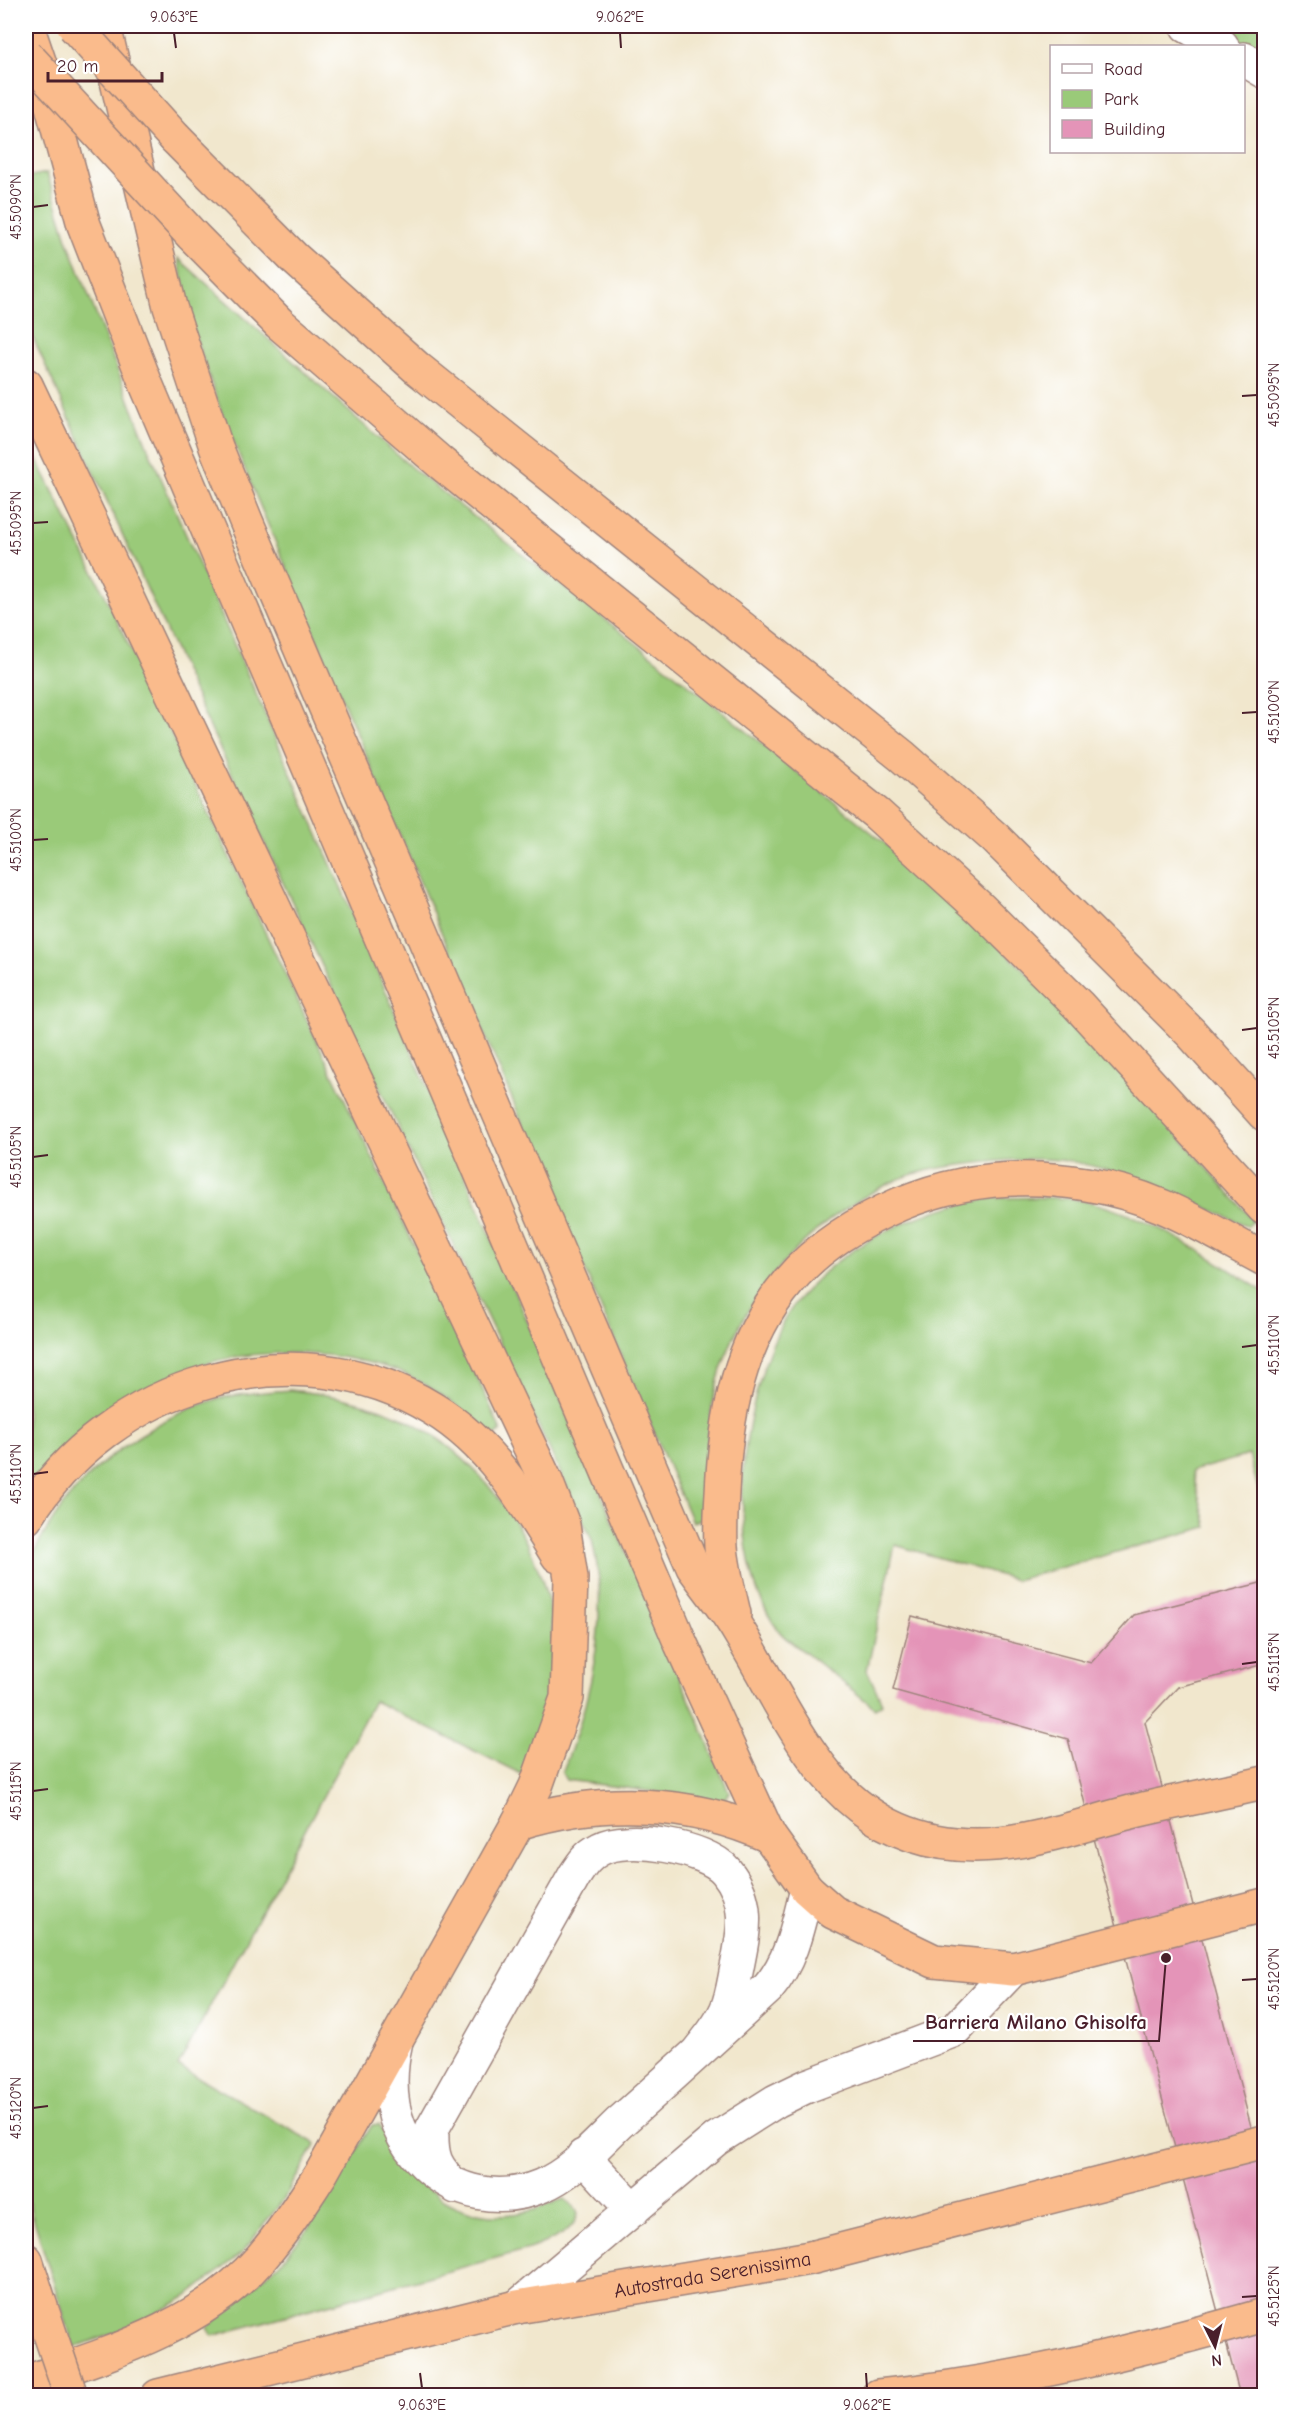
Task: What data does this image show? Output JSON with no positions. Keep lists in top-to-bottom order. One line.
{"streets":{"highway":["Autostrada Serenissima"]},"places":["Barriera Milano Ghisolfa"],"legend":["Road","Park","Building"],"scale_bar":"20 m","north":"bottom","coordinates":["9.063°E","9.062°E","45.5090°N","45.5095°N","45.5100°N","45.5105°N","45.5110°N","45.5115°N","45.5120°N","45.5125°N"]}
